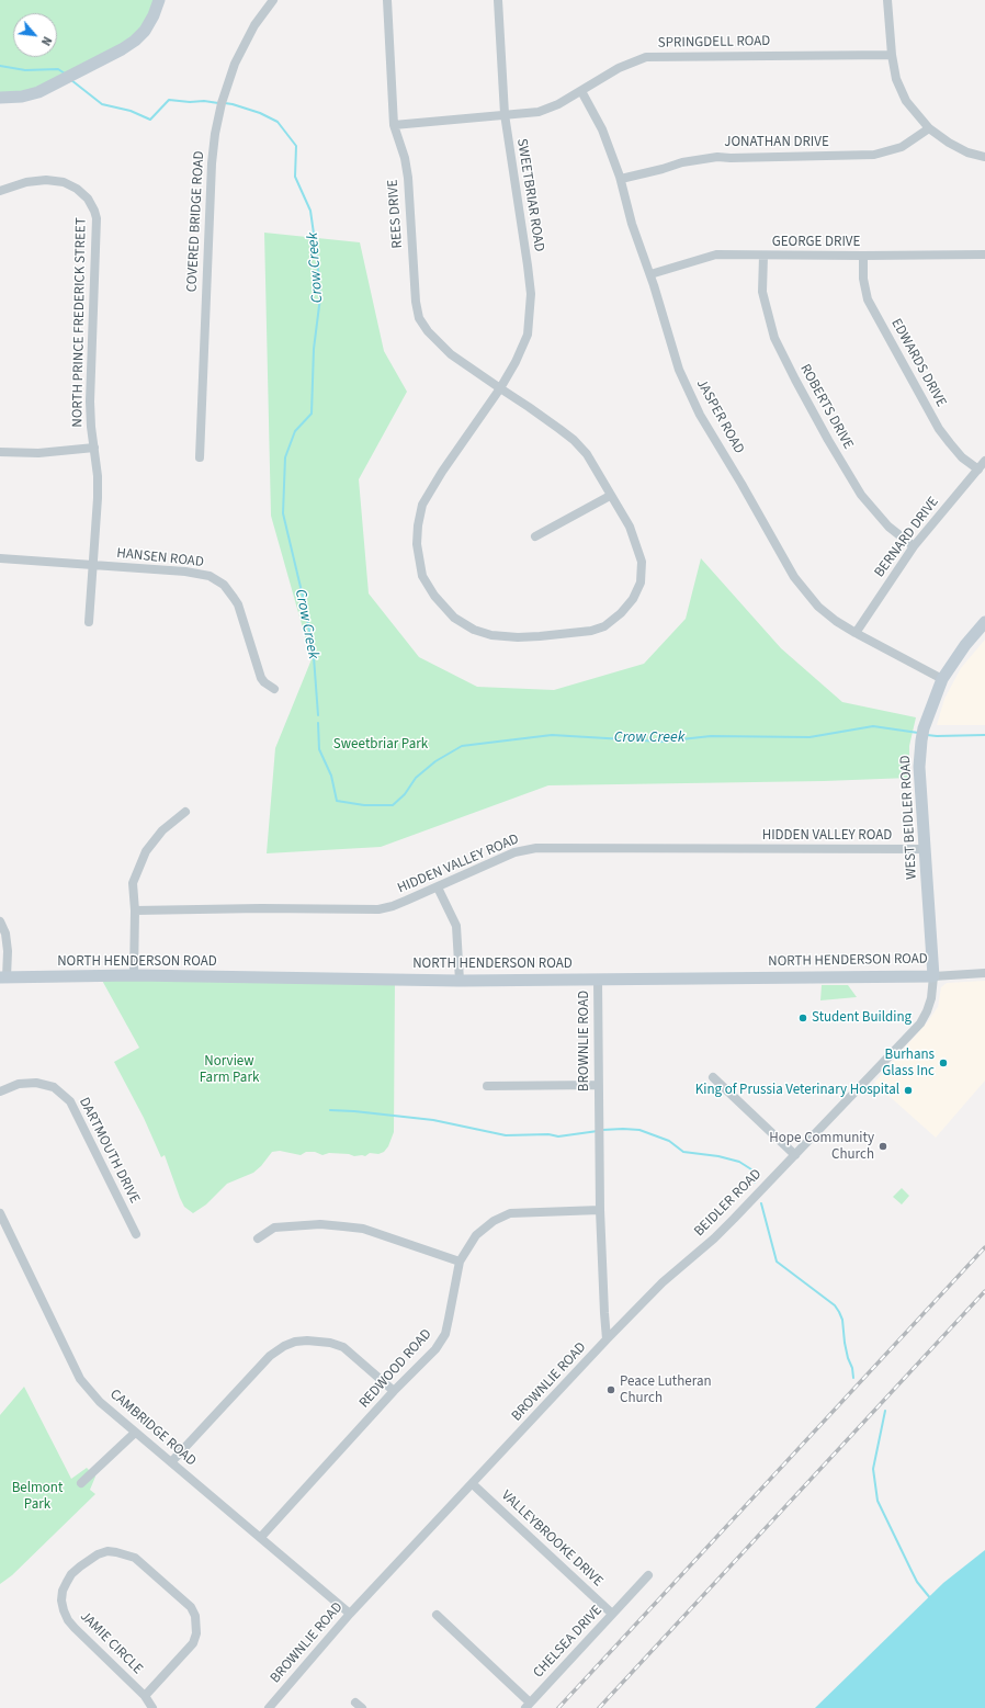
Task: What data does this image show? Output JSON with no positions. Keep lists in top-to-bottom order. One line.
{"streets":{"street":["SPRINGDELL ROAD","JONATHAN DRIVE","SWEETBRIAR ROAD","REES DRIVE","COVERED BRIDGE ROAD","GEORGE DRIVE","NORTH PRINCE FREDERICK STREET","EDWARDS DRIVE","ROBERTS DRIVE","JASPER ROAD","BERNARD DRIVE","HANSEN ROAD","WEST BEIDLER ROAD","HIDDEN VALLEY ROAD","NORTH HENDERSON ROAD","BROWNLIE ROAD","DARTMOUTH DRIVE","BEIDLER ROAD","REDWOOD ROAD","CAMBRIDGE ROAD","VALLEYBROOKE DRIVE","CHELSEA DRIVE","JAMIE CIRCLE"]},"crossings":[["SPRINGDELL ROAD","SWEETBRIAR ROAD"],["SPRINGDELL ROAD","REES DRIVE"],["SPRINGDELL ROAD","JASPER ROAD"],["JONATHAN DRIVE","JASPER ROAD"],["SWEETBRIAR ROAD","REES DRIVE"],["GEORGE DRIVE","EDWARDS DRIVE"],["GEORGE DRIVE","ROBERTS DRIVE"],["GEORGE DRIVE","JASPER ROAD"],["NORTH PRINCE FREDERICK STREET","HANSEN ROAD"],["EDWARDS DRIVE","BERNARD DRIVE"],["ROBERTS DRIVE","BERNARD DRIVE"],["JASPER ROAD","BERNARD DRIVE"],["JASPER ROAD","WEST BEIDLER ROAD"],["WEST BEIDLER ROAD","HIDDEN VALLEY ROAD"],["WEST BEIDLER ROAD","NORTH HENDERSON ROAD"],["WEST BEIDLER ROAD","BEIDLER ROAD"],["NORTH HENDERSON ROAD","BROWNLIE ROAD"],["NORTH HENDERSON ROAD","BEIDLER ROAD"],["BROWNLIE ROAD","BEIDLER ROAD"],["BROWNLIE ROAD","REDWOOD ROAD"],["BROWNLIE ROAD","CAMBRIDGE ROAD"],["BROWNLIE ROAD","VALLEYBROOKE DRIVE"],["REDWOOD ROAD","CAMBRIDGE ROAD"],["VALLEYBROOKE DRIVE","CHELSEA DRIVE"]],"water":["Crow Creek"],"parks":["Sweetbriar Park","Norview Farm Park","Belmont Park"],"places":["Student Building","Burhans Glass Inc","King of Prussia Veterinary Hospital","Hope Community Church","Peace Lutheran Church"],"north":"bottom right"}
